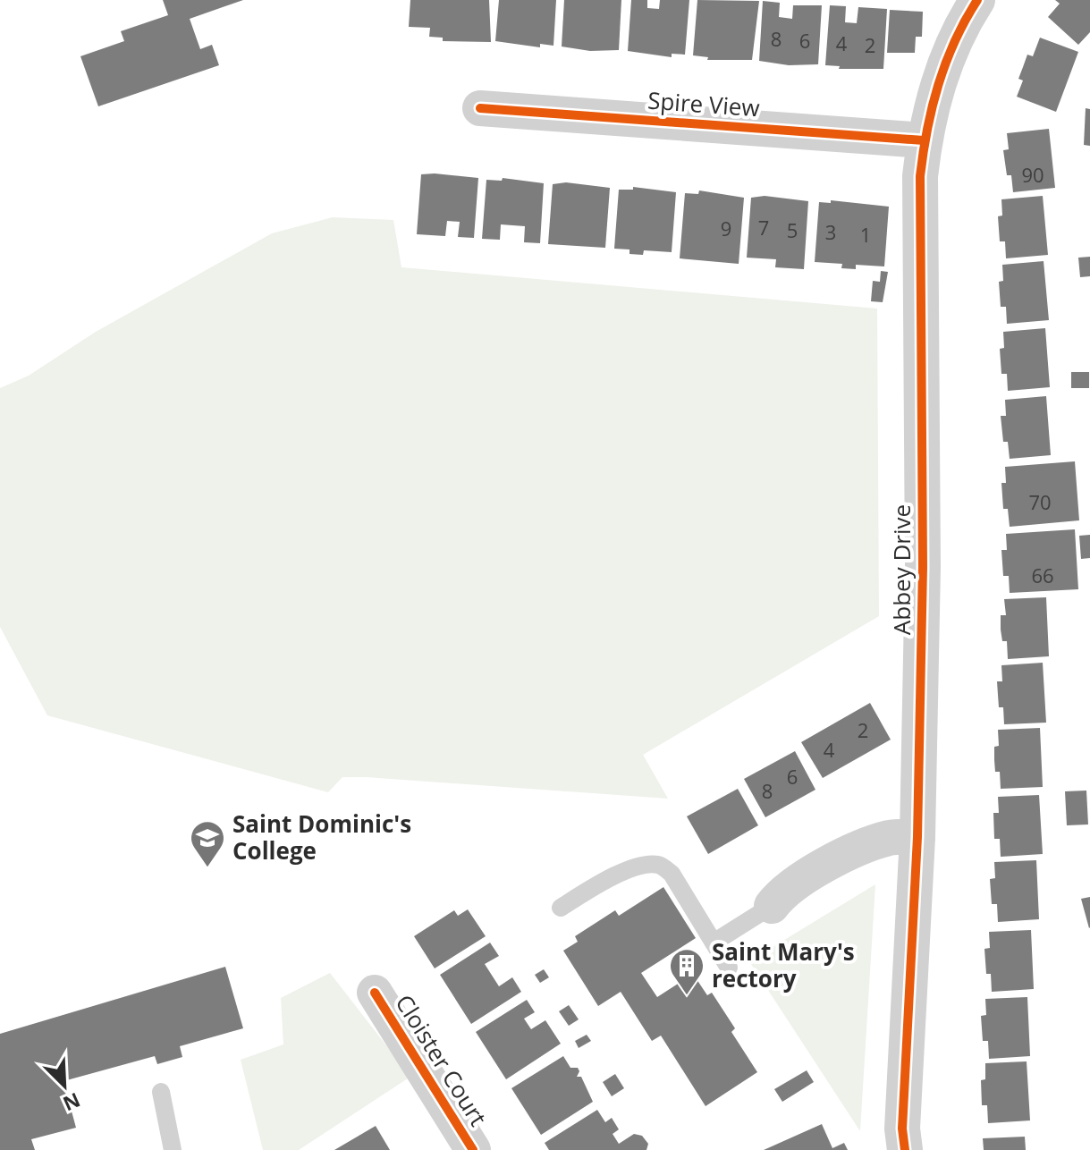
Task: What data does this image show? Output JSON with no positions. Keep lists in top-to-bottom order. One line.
{"streets":{"street":["Spire View","Abbey Drive","Cloister Court"]},"crossings":[["Spire View","Abbey Drive"]],"places":{"school or university":["Saint Dominic's College"],"building":["Saint Mary's rectory"]},"house_numbers":["8","6","4","2","90","7","9","5","3","1","70","66","2","4","6","8"],"north":"bottom right"}
